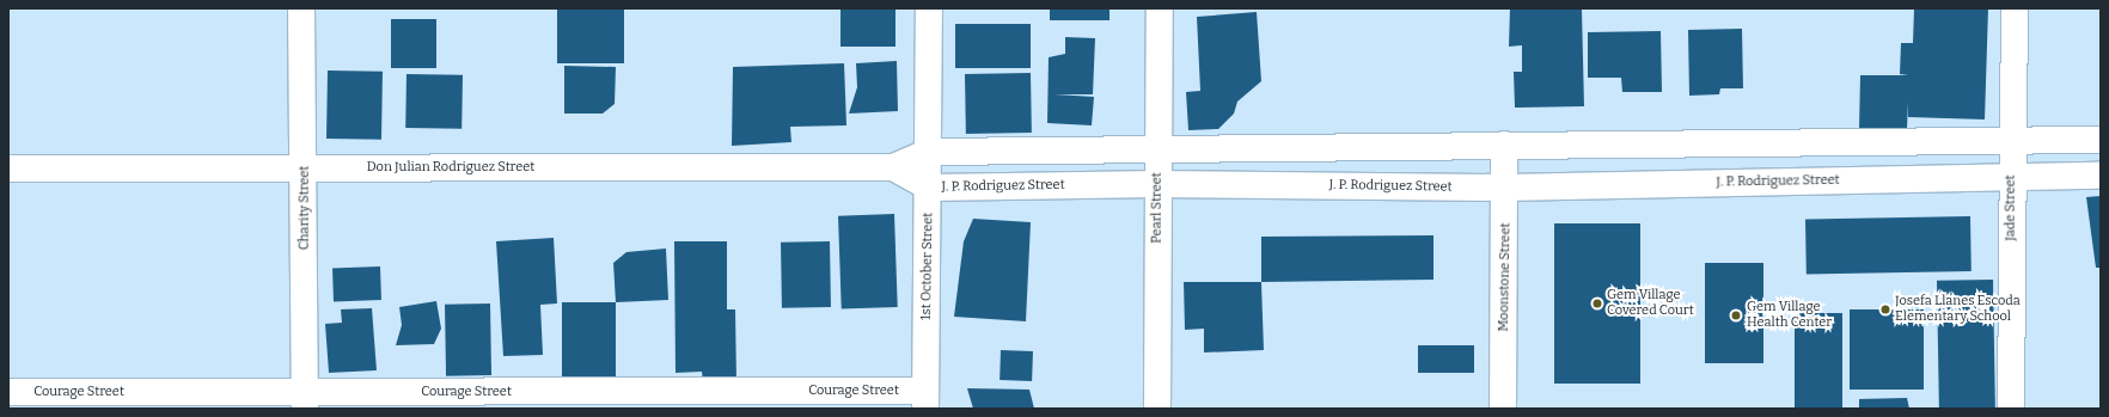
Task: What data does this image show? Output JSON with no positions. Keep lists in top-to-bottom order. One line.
{"streets":{"street":["Don Julian Rodriguez Street","J. P. Rodriguez Street","Charity Street","Pearl Street","Jade Street","1st October Street","Moonstone Street","Courage Street"]},"crossings":[["Don Julian Rodriguez Street","J. P. Rodriguez Street"],["Don Julian Rodriguez Street","Charity Street"],["J. P. Rodriguez Street","Pearl Street"],["J. P. Rodriguez Street","Jade Street"],["J. P. Rodriguez Street","1st October Street"],["J. P. Rodriguez Street","Moonstone Street"],["Charity Street","Courage Street"],["1st October Street","Courage Street"]],"places":["Gem Village Covered Court","Josefa Llanes Escoda Elementary School","Gem Village Health Center"]}
